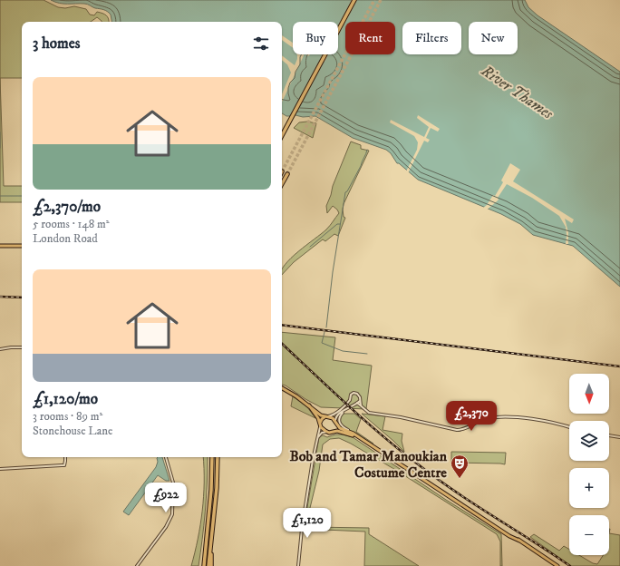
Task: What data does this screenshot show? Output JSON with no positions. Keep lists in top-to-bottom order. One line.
{"water":["River Thames"],"places":{"theatre":["Bob and Tamar Manoukian Costume Centre"]},"north":"bottom","page":{"chip":["Buy","Rent","Filters","New"],"heading":"3 homes","list":[{"name":"£2,370/mo","note":"5 rooms · 148 m² · London Road"},{"name":"£1,120/mo","note":"3 rooms · 89 m² · Stonehouse Lane"}],"map_buttons":["+","−"],"price":["£2,370","£922","£1,120"]}}
